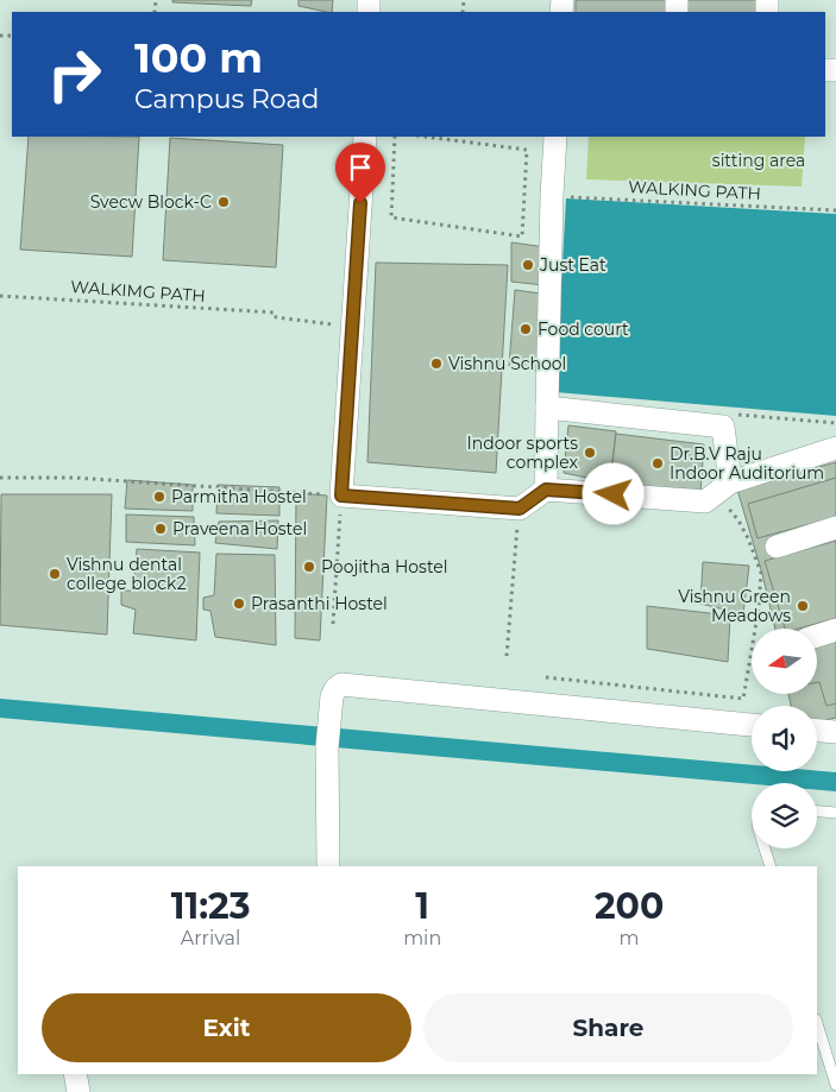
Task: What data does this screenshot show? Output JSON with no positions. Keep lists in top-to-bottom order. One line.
{"streets":{"path":["WALKING PATH","WALKIMG PATH"]},"parks":["sitting area"],"places":["Svecw Block-C","Just Eat","Food court","Vishnu School","Indoor sports complex","Dr.B.V Raju Indoor Auditorium","Parmitha Hostel","Praveena Hostel","Poojitha Hostel","Vishnu dental college block2","Prasanthi Hostel","Vishnu Green Meadows"],"north":"left","page":{"turn":["100 m","Campus Road"],"eta":["11:23","Arrival","1","min","200","m"],"buttons":["Exit","Share"]}}
